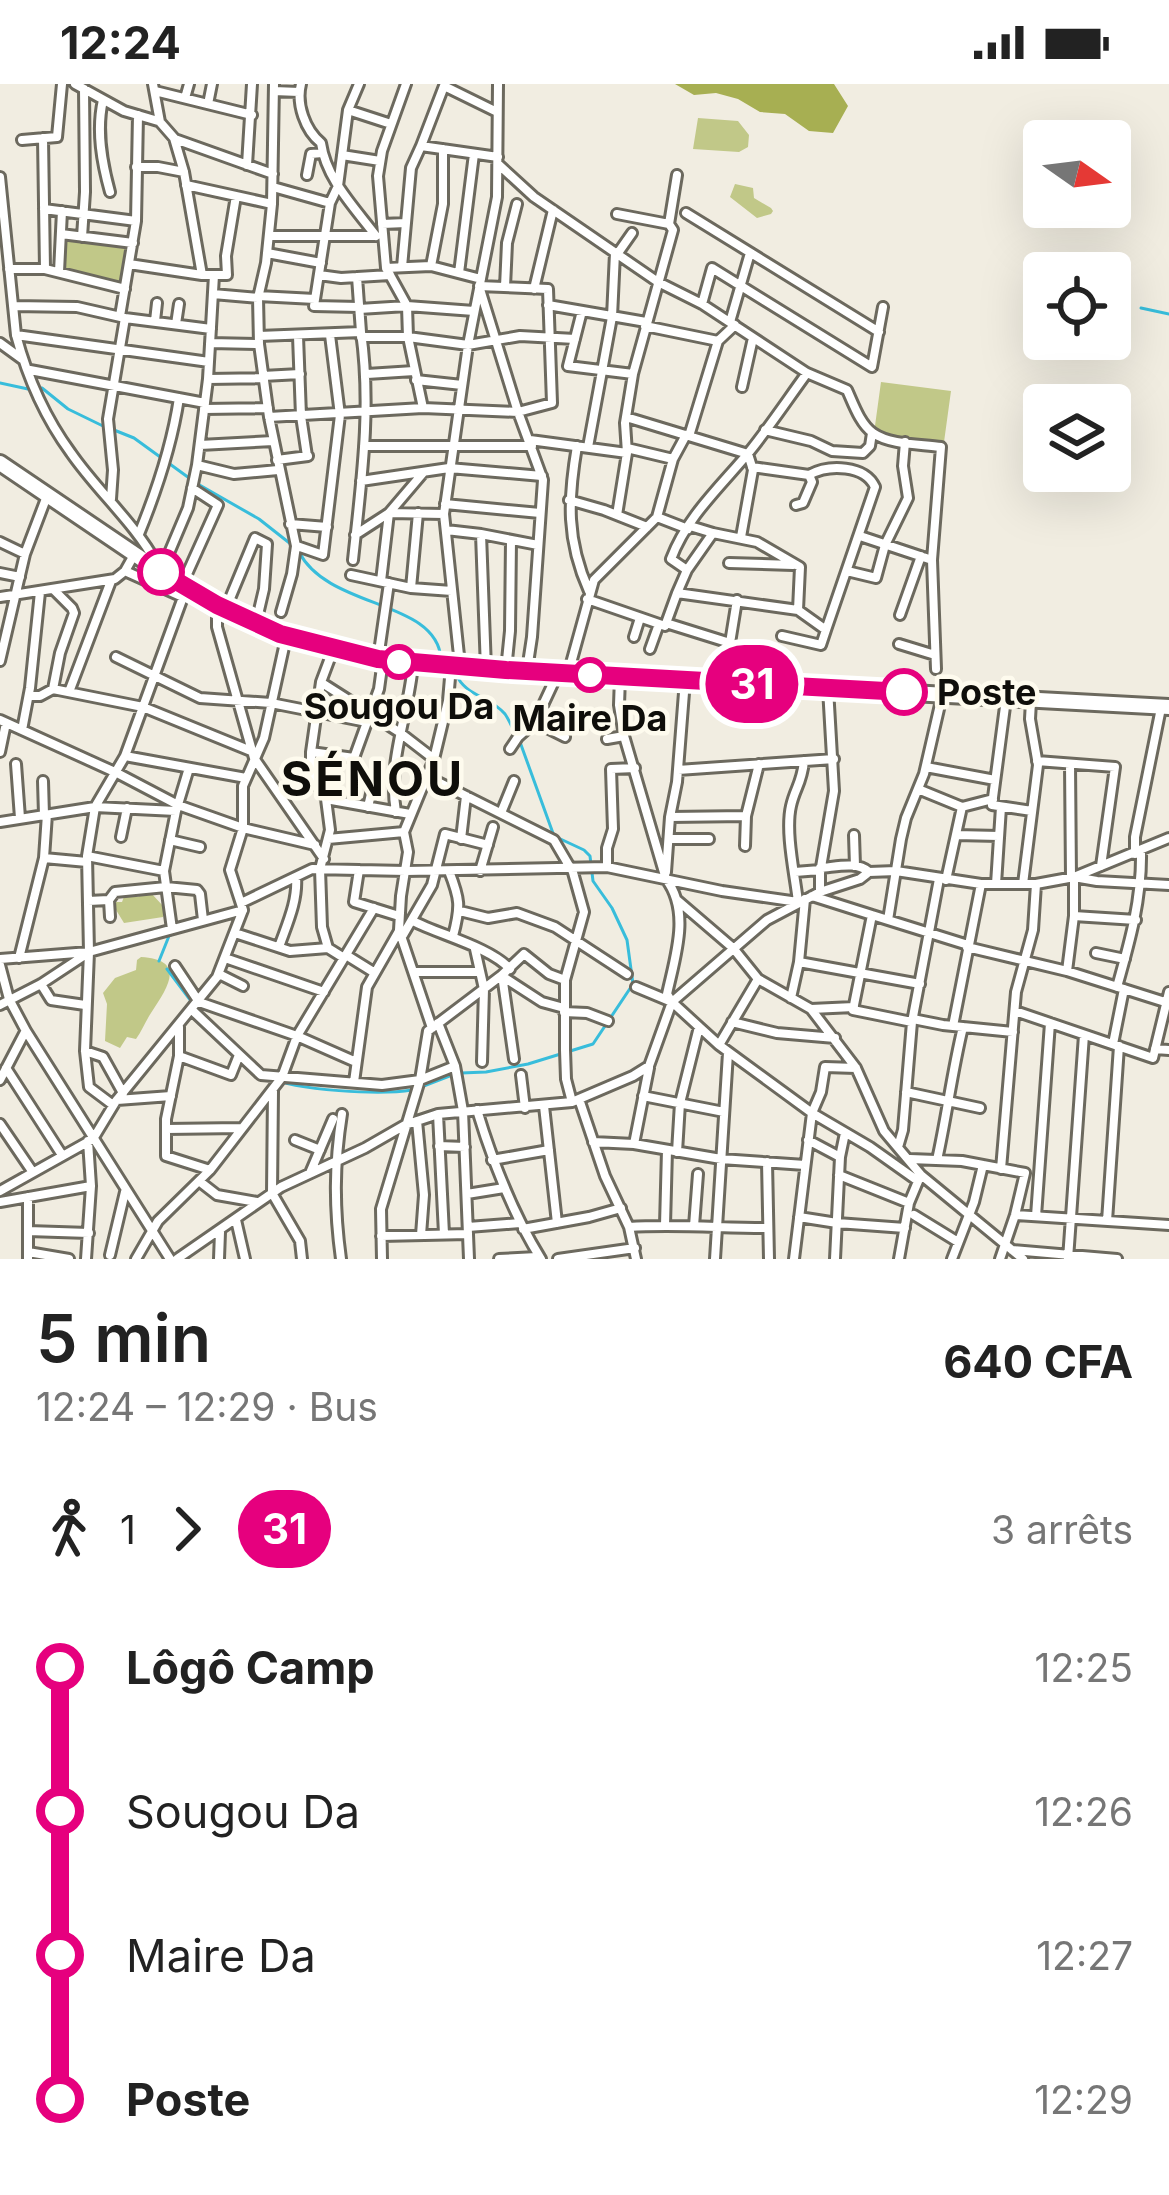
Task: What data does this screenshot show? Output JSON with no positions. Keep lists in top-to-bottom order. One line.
{"districts":["SÉNOU"],"places":["Sougou Da","Maire Da","Poste"],"lines":["bus line 31"],"north":"right","page":{"status":"12:24","on_map":"31","heading":["5 min","12:24 – 12:29 · Bus","640 CFA"],"legs":["1","31","3 arrêts"],"list":[{"name":"Lôgô Camp","value":"12:25"},{"name":"Sougou Da","value":"12:26"},{"name":"Maire Da","value":"12:27"},{"name":"Poste","value":"12:29"}]}}
